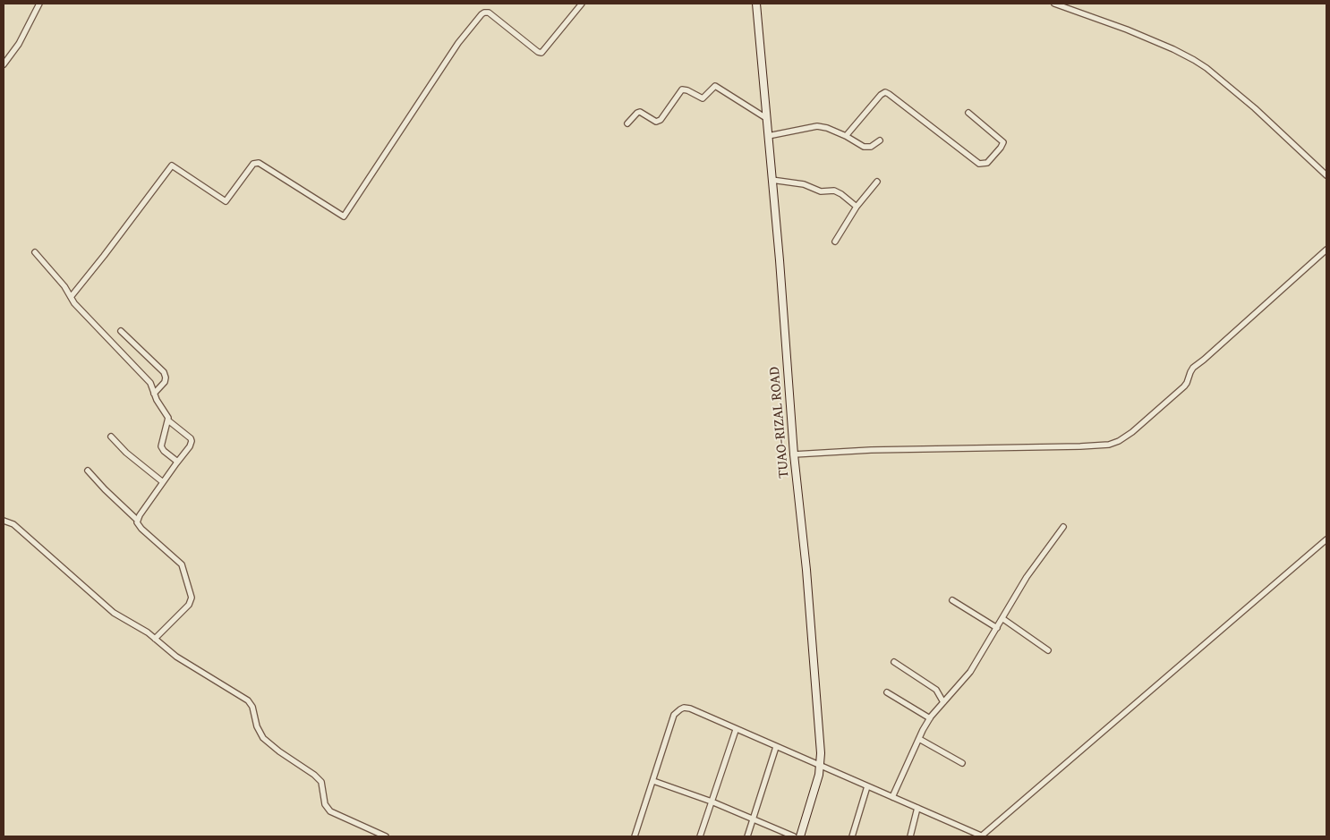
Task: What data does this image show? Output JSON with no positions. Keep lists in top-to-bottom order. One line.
{"streets":{"main road":["TUAO-RIZAL ROAD"]}}
